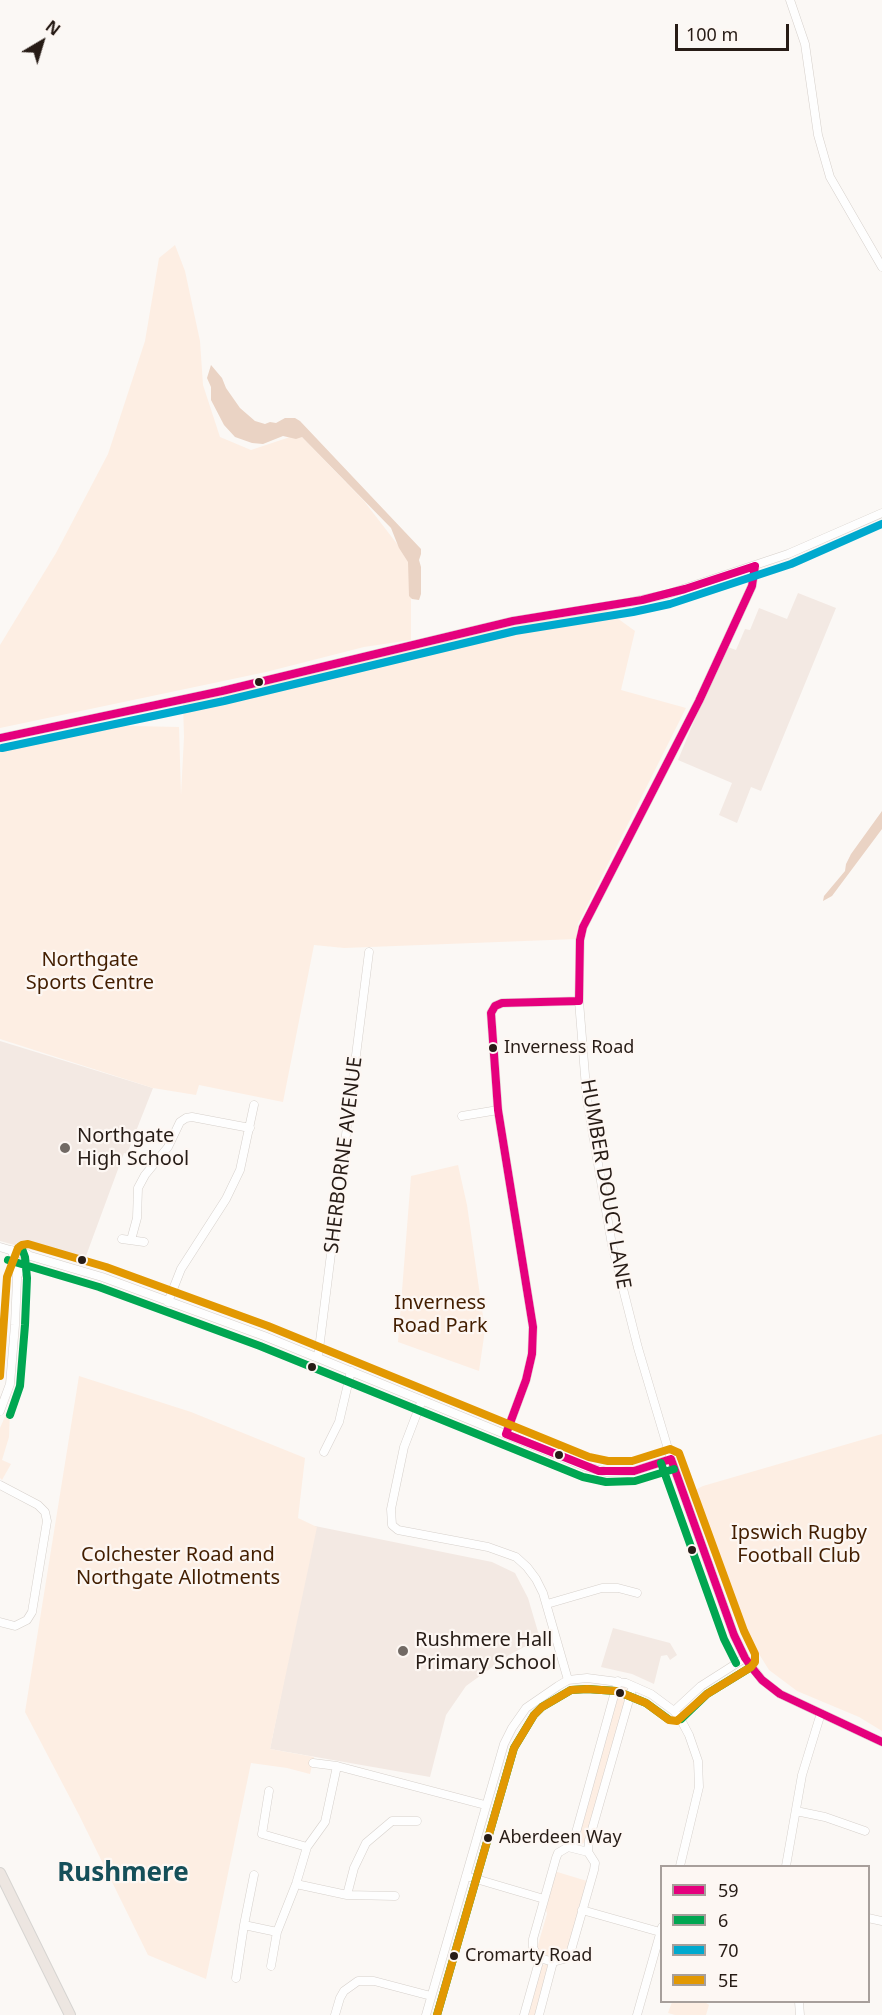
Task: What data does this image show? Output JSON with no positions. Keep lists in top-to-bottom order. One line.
{"streets":{"street":["SHERBORNE AVENUE","HUMBER DOUCY LANE"]},"districts":["Rushmere"],"parks":["Northgate Sports Centre","Inverness Road Park","Ipswich Rugby Football Club","Colchester Road and Northgate Allotments"],"places":["Inverness Road","Northgate High School","Rushmere Hall Primary School","Aberdeen Way","Cromarty Road"],"lines":["transit line 70","transit line 59","transit line 5E","transit line 6"],"legend":["59","6","70","5E"],"scale_bar":"100 m","north":"top right"}
